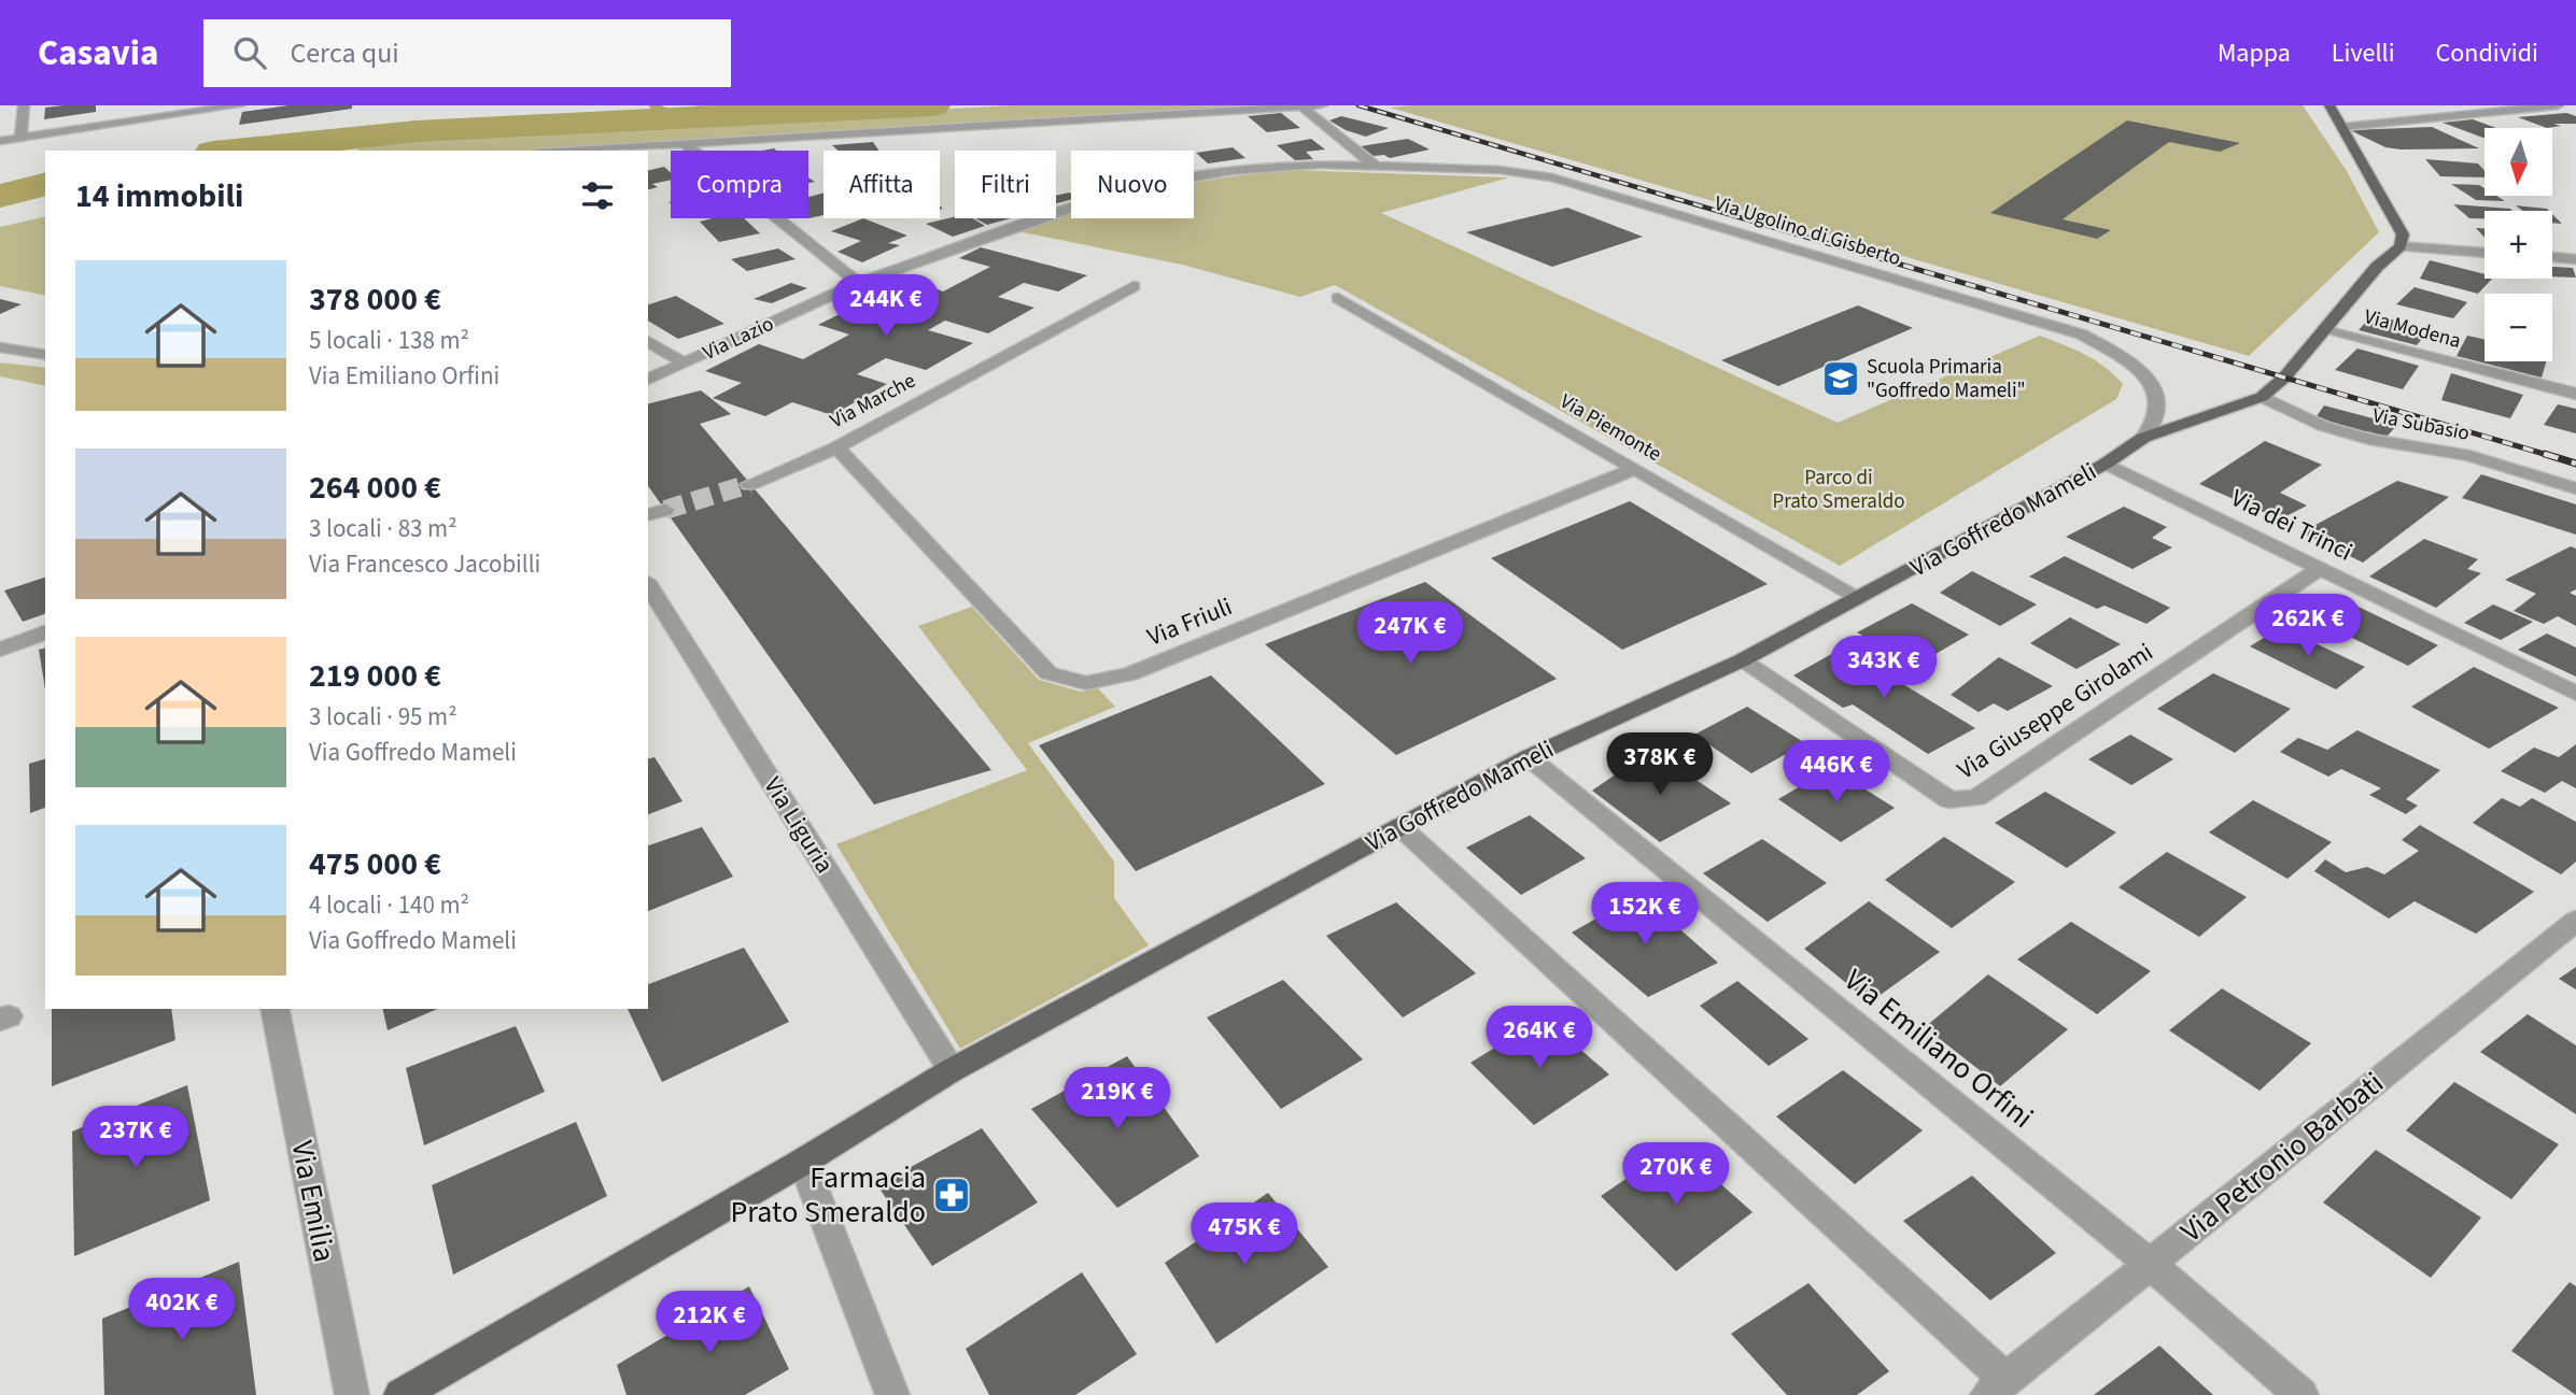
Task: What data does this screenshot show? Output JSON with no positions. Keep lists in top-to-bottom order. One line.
{"streets":{"main road":["Via Goffredo Mameli"],"street":["Via Ugolino di Gisberto","Via Modena","Via Lazio","Via Marche","Via Subasio","Via Piemonte","Via dei Trinci","Via Friuli","Via Giuseppe Girolami","Via Liguria","Via Emiliano Orfini","Via Petronio Barbati","Via Emilia"]},"crossings":[["Via Ugolino di Gisberto","Via Lazio"],["Via Ugolino di Gisberto","Via Goffredo Mameli"],["Via Modena","Via Goffredo Mameli"],["Via Marche","Via Friuli"],["Via Subasio","Via Goffredo Mameli"],["Via Piemonte","Via Goffredo Mameli"],["Via Piemonte","Via Friuli"],["Via Goffredo Mameli","Via dei Trinci"],["Via Goffredo Mameli","Via Giuseppe Girolami"],["Via Goffredo Mameli","Via Liguria"],["Via Goffredo Mameli","Via Emiliano Orfini"],["Via dei Trinci","Via Giuseppe Girolami"],["Via Emiliano Orfini","Via Petronio Barbati"]],"parks":["Parco di Prato Smeraldo"],"places":{"school or university":["Scuola Primaria \"Goffredo Mameli\""],"pharmacy":["Farmacia Prato Smeraldo"]},"north":"bottom","page":{"header":"Casavia","search":"Cerca qui","nav":["Mappa","Livelli","Condividi"],"map_buttons":["+","−"],"chip":["Compra","Affitta","Filtri","Nuovo"],"heading":"14 immobili","list":[{"name":"378 000 €","note":"5 locali · 138 m² · Via Emiliano Orfini"},{"name":"264 000 €","note":"3 locali · 83 m² · Via Francesco Jacobilli"},{"name":"219 000 €","note":"3 locali · 95 m² · Via Goffredo Mameli"},{"name":"475 000 €","note":"4 locali · 140 m² · Via Goffredo Mameli"}],"price":["244K €","262K €","247K €","343K €","378K €","446K €","152K €","264K €","219K €","237K €","270K €","475K €","402K €","212K €"]}}
